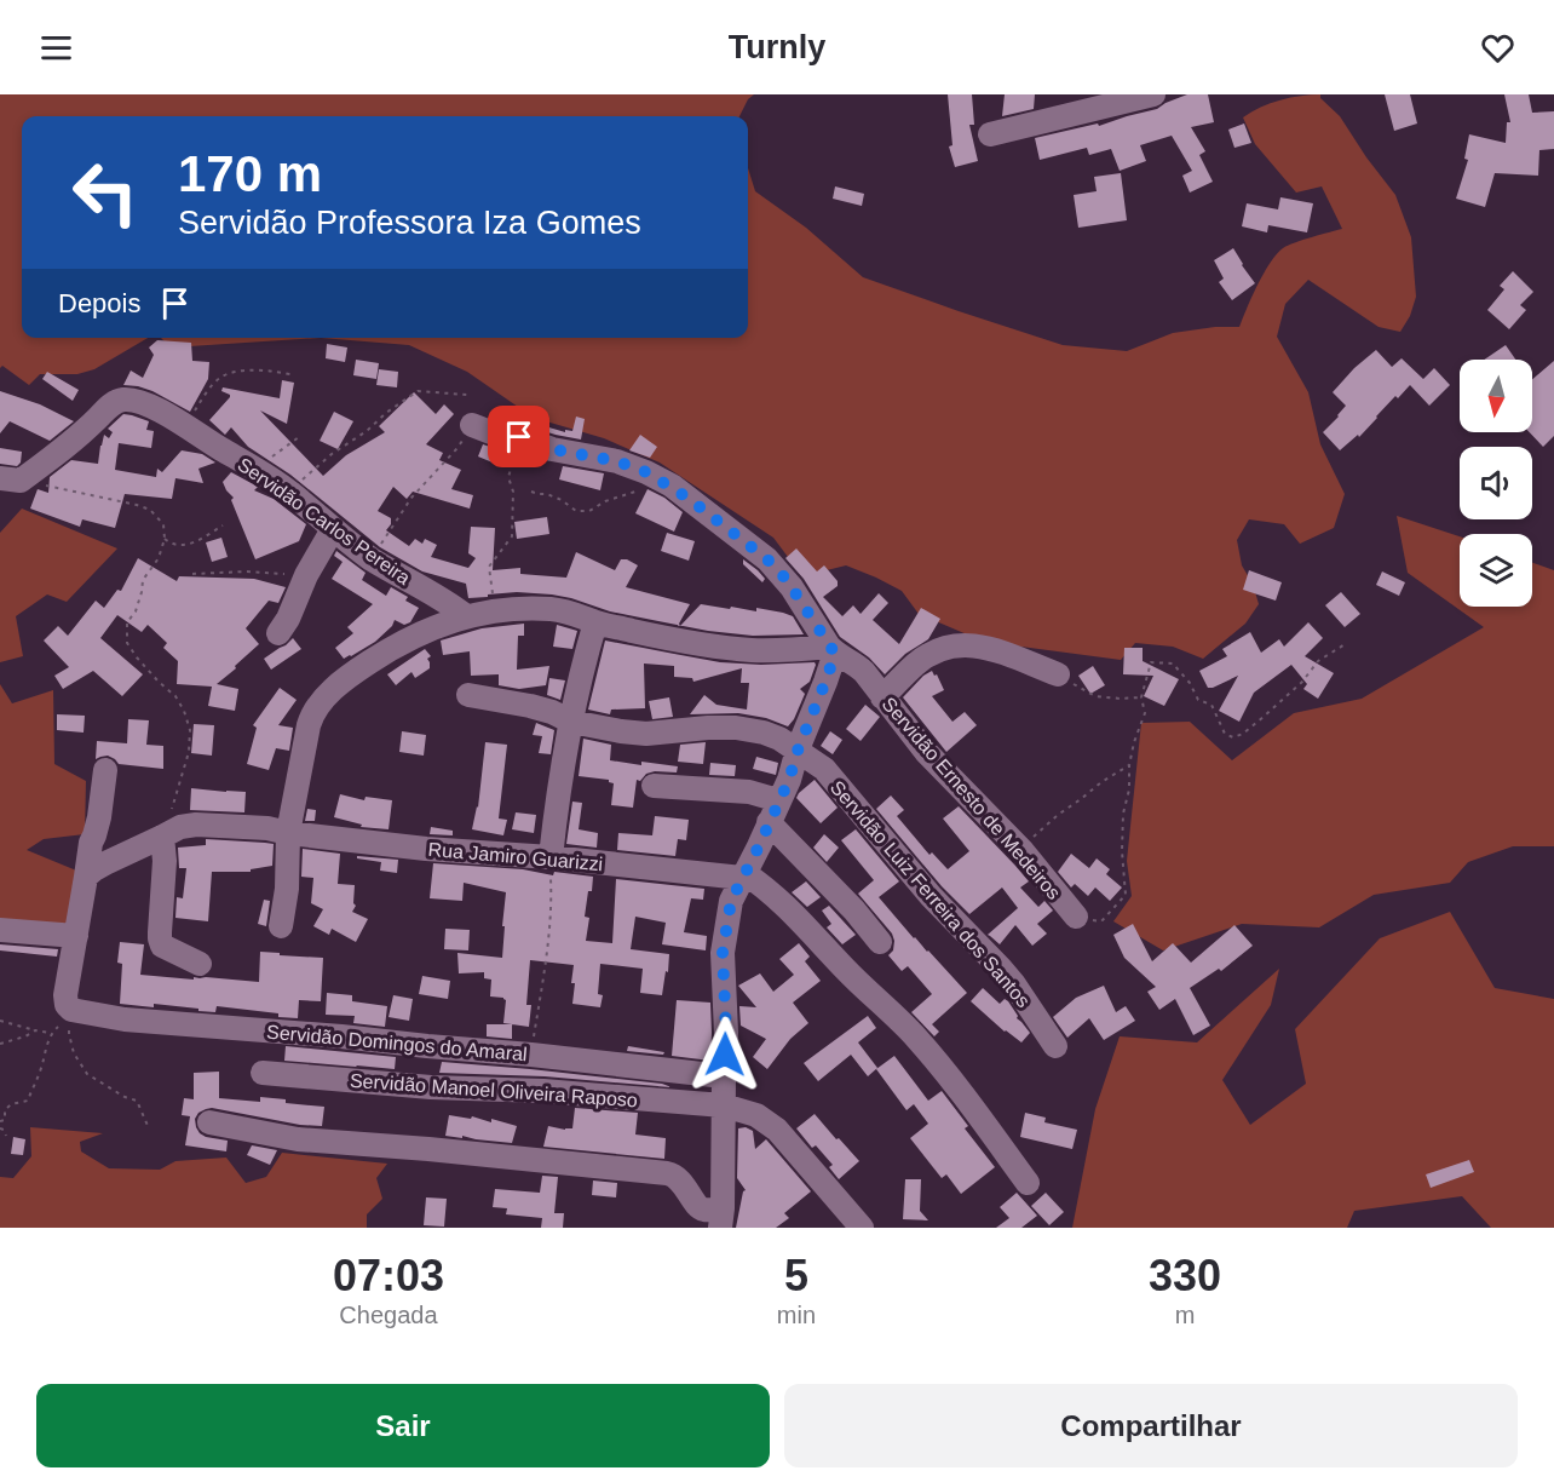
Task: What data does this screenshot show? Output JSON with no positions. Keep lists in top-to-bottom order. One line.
{"streets":{"street":["Servidão Carlos Pereira","Servidão Ernesto de Medeiros","Rua Jamiro Guarizzi","Servidão Luiz Ferreira dos Santos","Servidão Domingos do Amaral","Servidão Manoel Oliveira Raposo"]},"north":"bottom","page":{"header":"Turnly","turn":["170 m","Servidão Professora Iza Gomes"],"then":"Depois","eta":["07:03","Chegada","5","min","330","m"],"buttons":["Sair","Compartilhar"]}}
